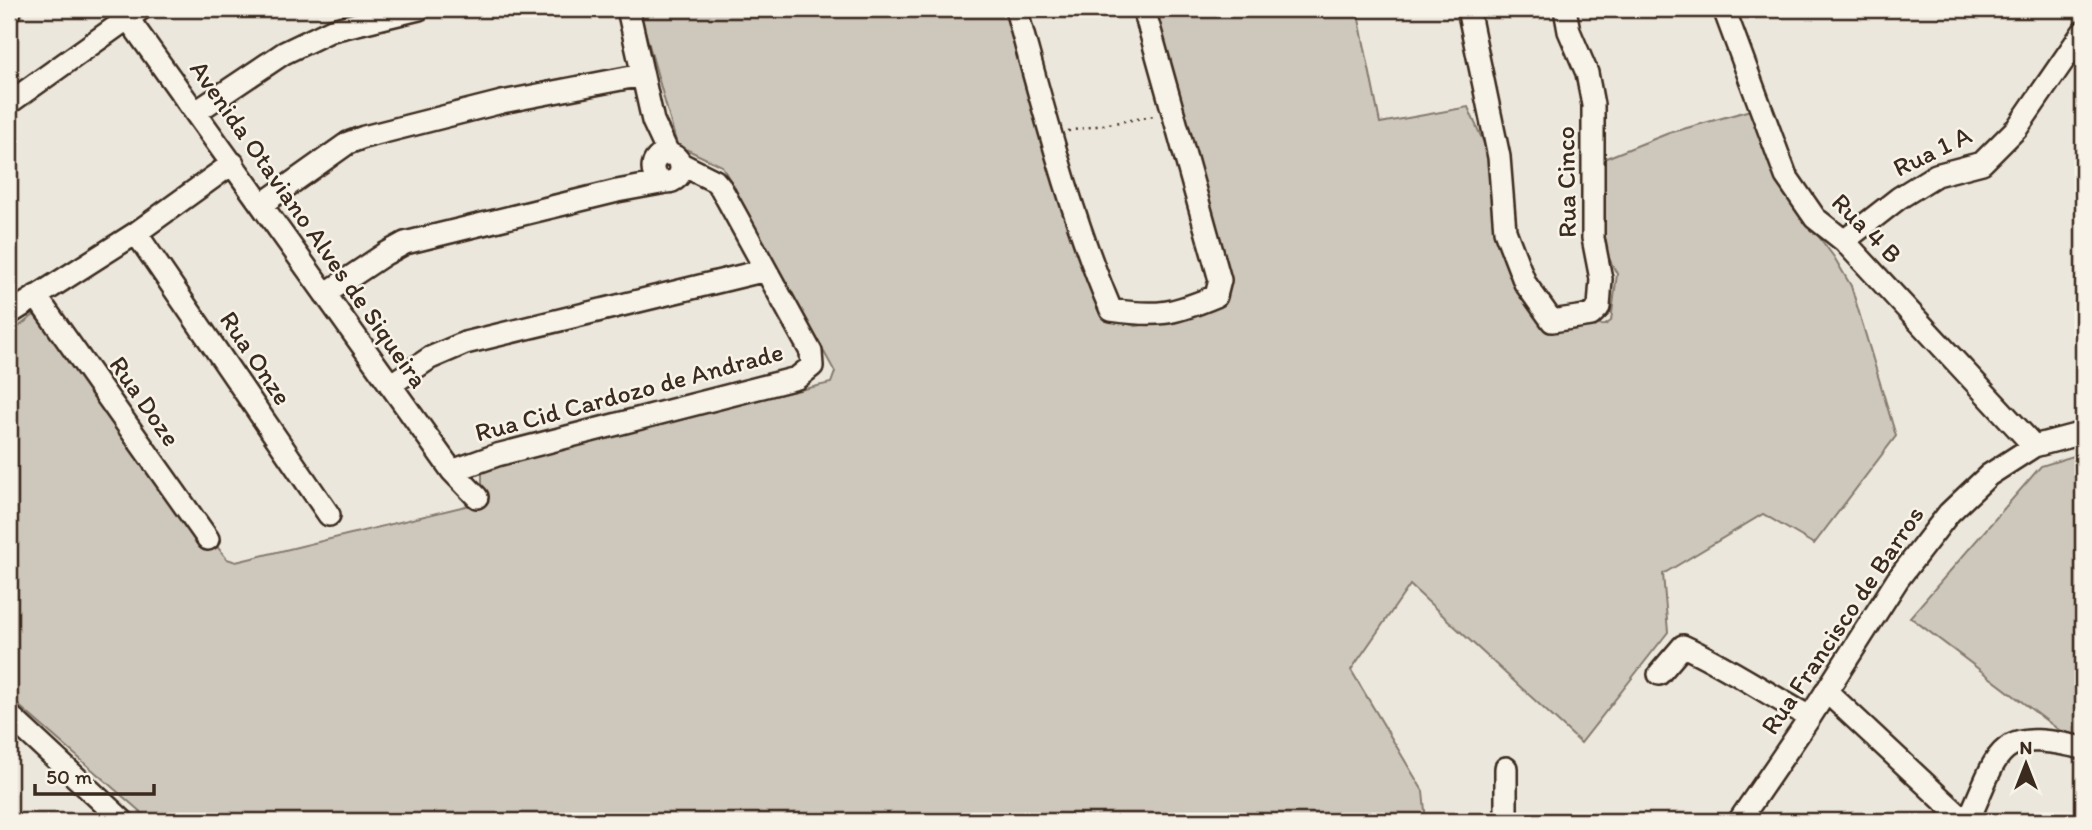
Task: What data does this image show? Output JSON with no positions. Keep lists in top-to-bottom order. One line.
{"streets":{"street":["Rua 1 A","Rua Cinco","Avenida Otaviano Alves de Siqueira","Rua 4 B","Rua Onze","Rua Cid Cardozo de Andrade","Rua Doze","Rua Francisco de Barros"]},"crossings":[["Rua 1 A","Rua 4 B"],["Avenida Otaviano Alves de Siqueira","Rua Cid Cardozo de Andrade"],["Rua 4 B","Rua Francisco de Barros"]],"scale_bar":"50 m","north":"top"}
